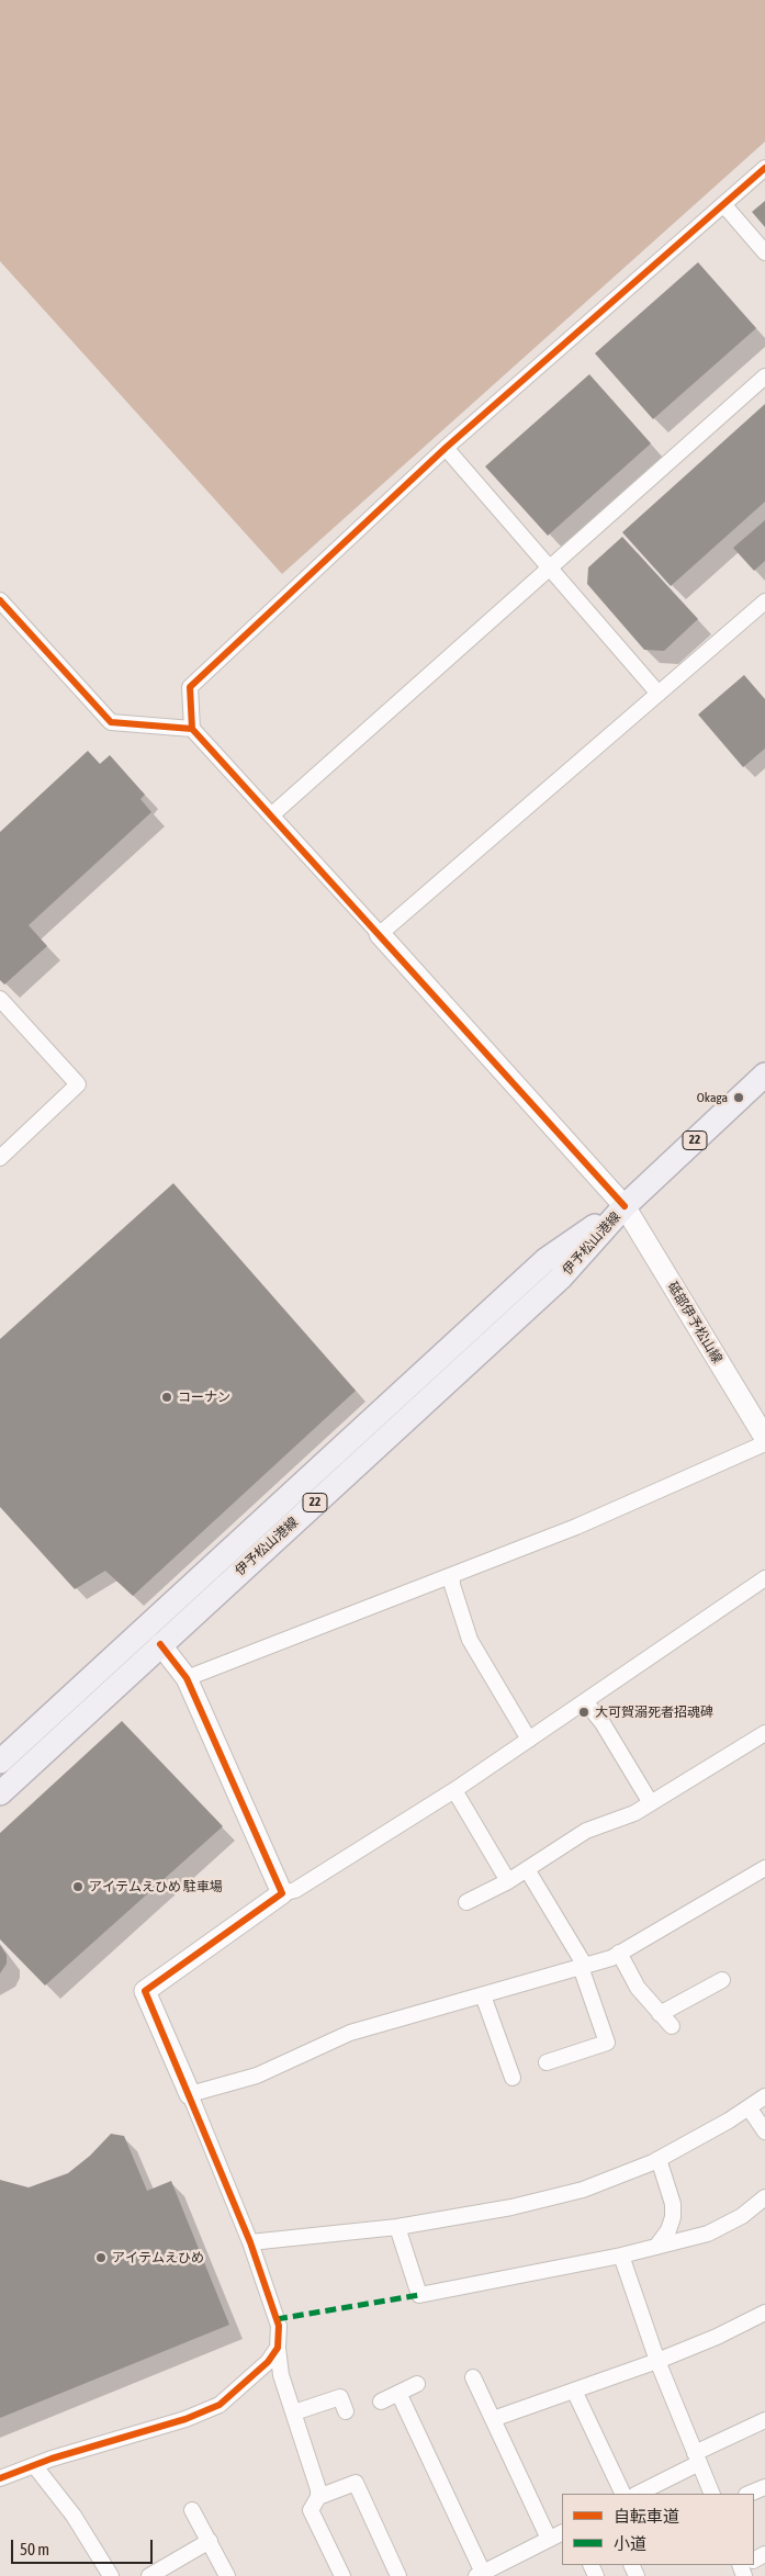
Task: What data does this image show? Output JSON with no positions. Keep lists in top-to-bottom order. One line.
{"streets":{"main road":["22","伊予松山港線"],"street":["砥部伊予松山線"]},"crossings":[["伊予松山港線","砥部伊予松山線"]],"places":["Okaga","コーナン","大可賀溺死者招魂碑","アイテムえひめ 駐車場","アイテムえひめ"],"legend":["自転車道","小道"],"scale_bar":"50 m"}
